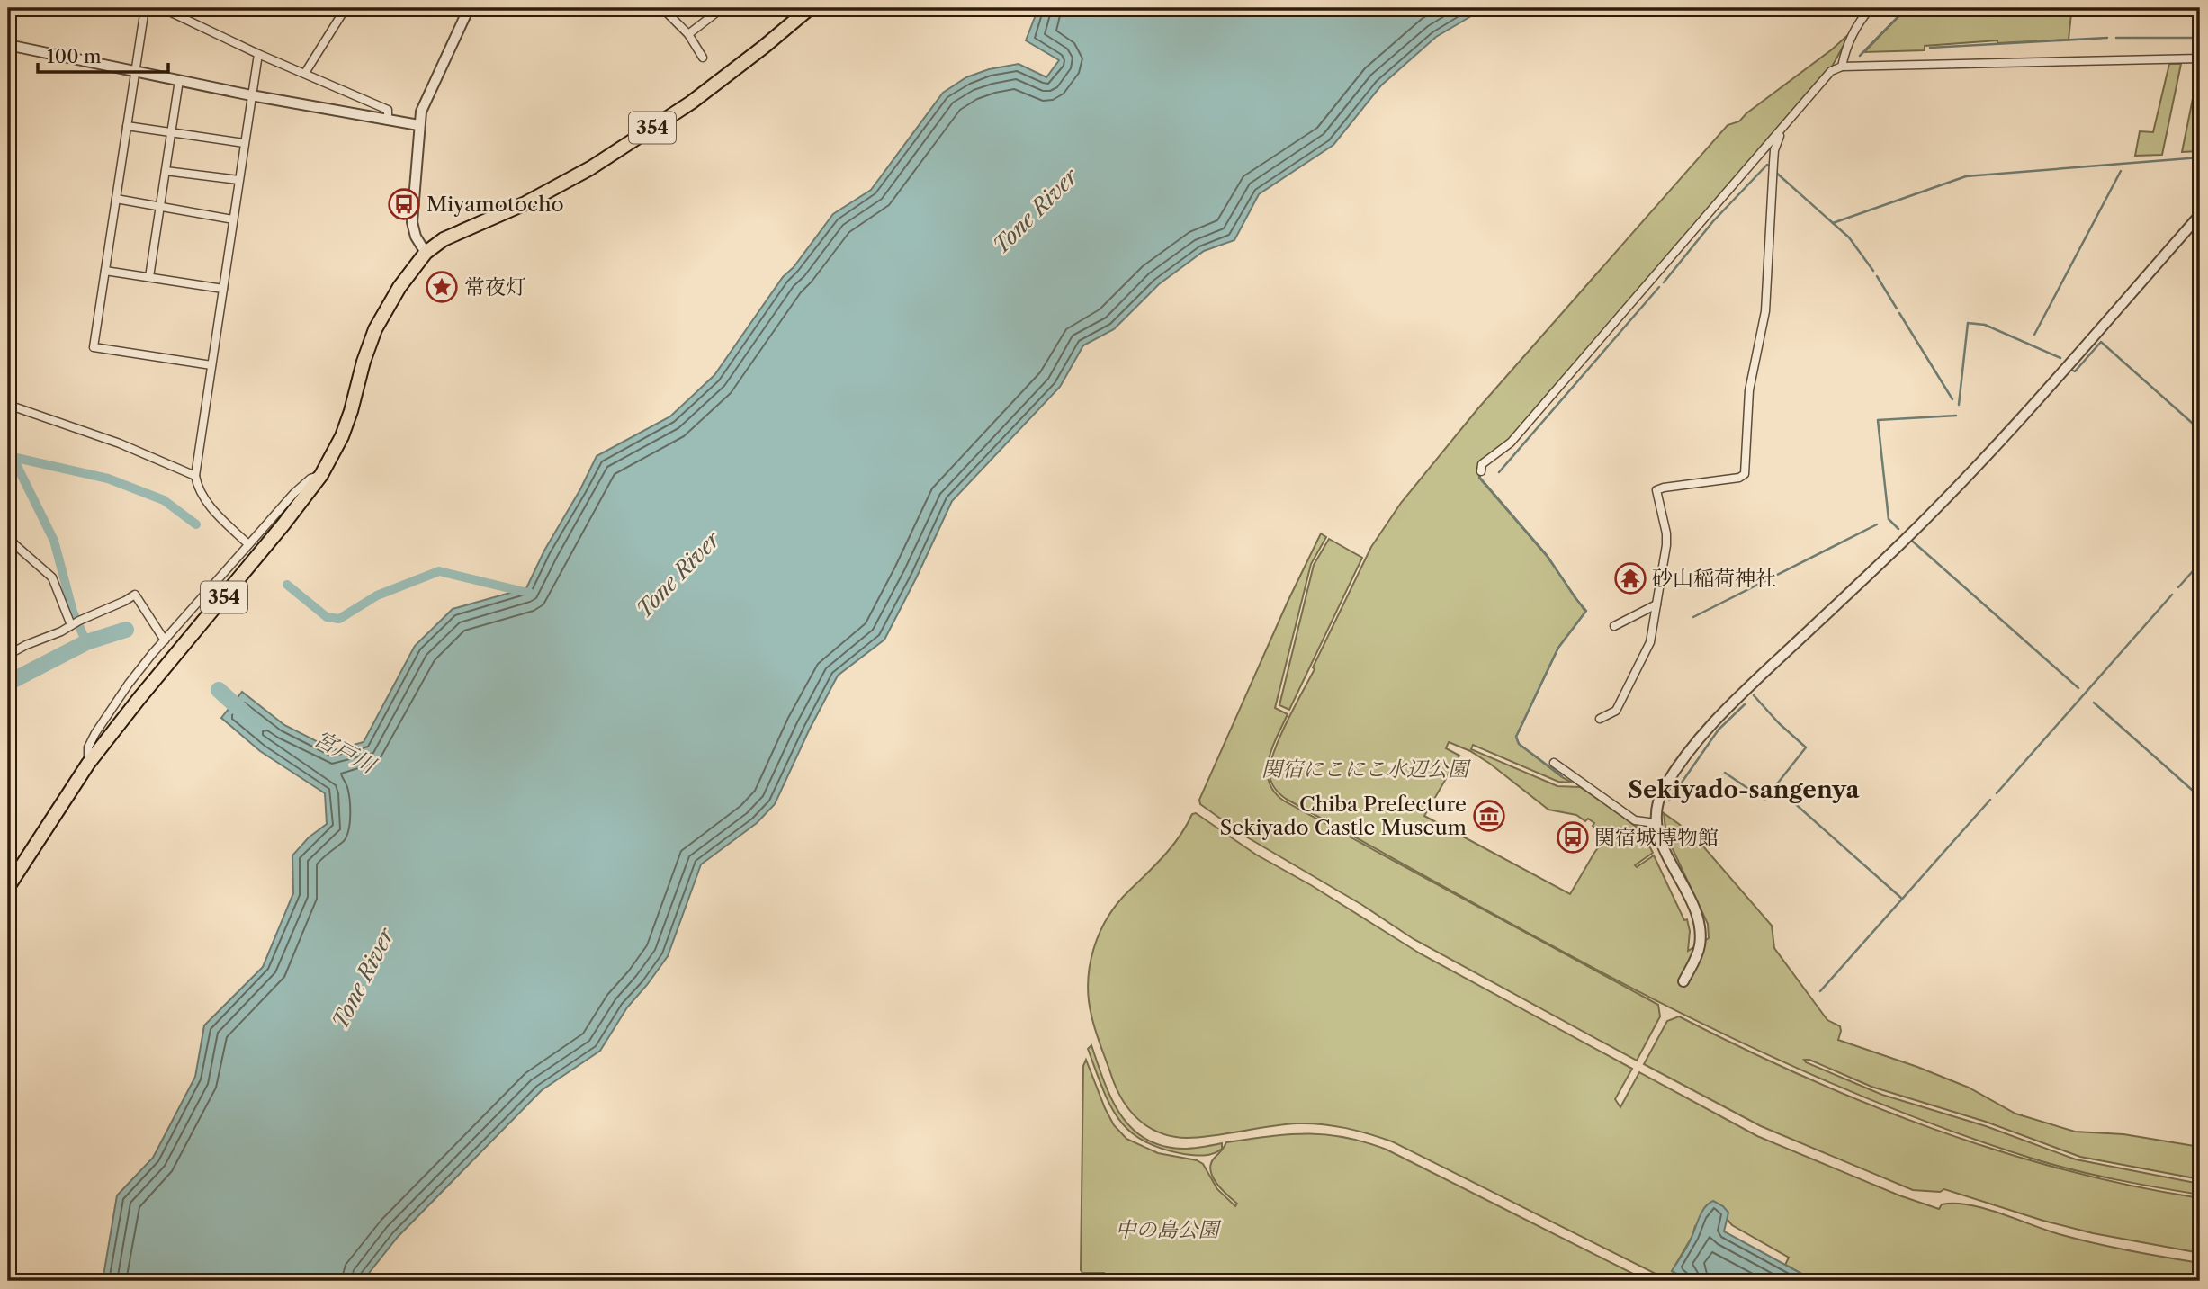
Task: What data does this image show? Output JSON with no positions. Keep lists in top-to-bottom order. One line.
{"streets":{"highway":["354"]},"districts":["Sekiyado-sangenya"],"water":["Tone River","宮戸川"],"parks":["関宿にこにこ水辺公園","中の島公園"],"places":{"bus stop":["Miyamotocho","関宿城博物館"],"place":["常夜灯"],"temple":["砂山稲荷神社"],"museum":["Chiba Prefecture Sekiyado Castle Museum"]},"scale_bar":"100 m"}
